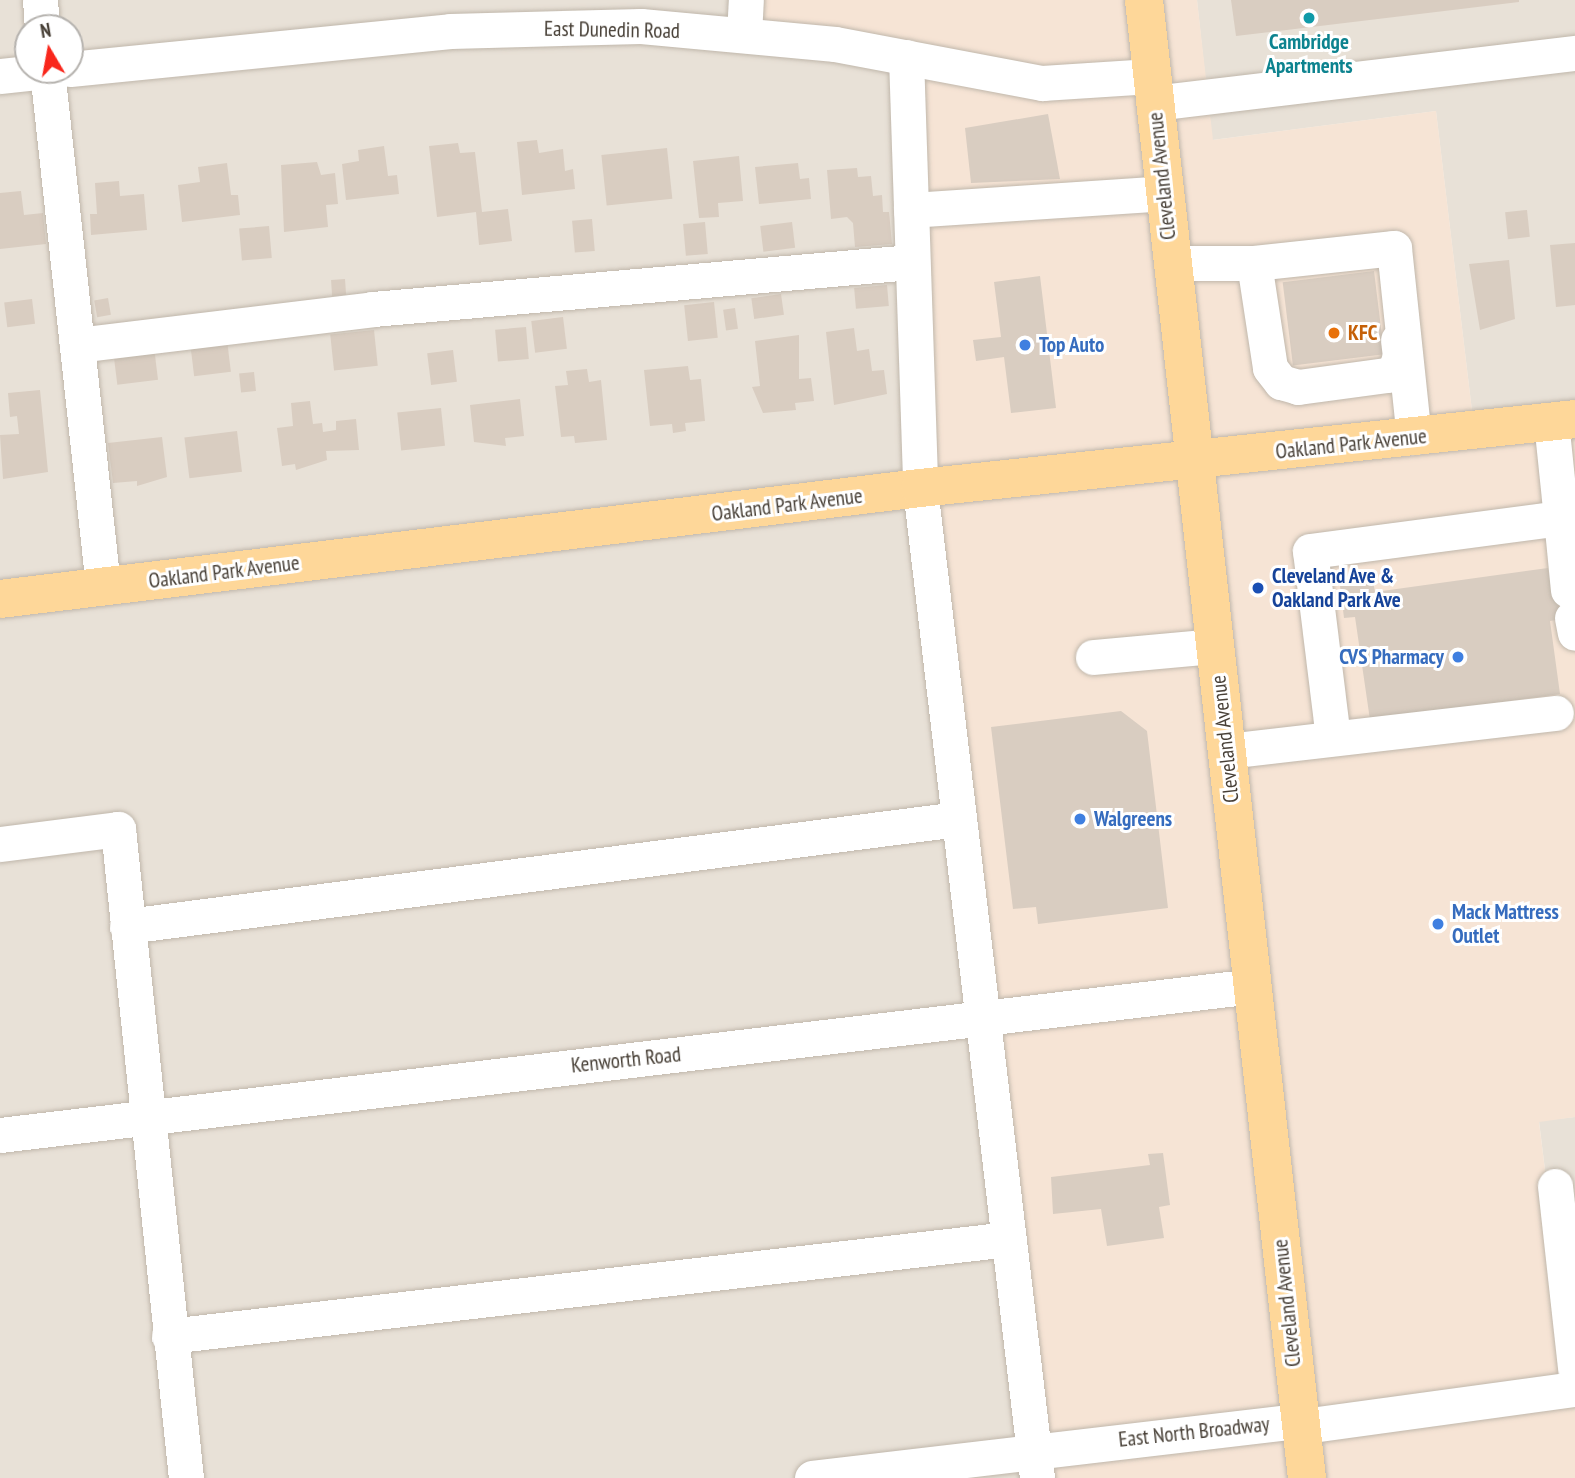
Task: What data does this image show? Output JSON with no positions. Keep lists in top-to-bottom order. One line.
{"streets":{"main road":["Cleveland Avenue","Oakland Park Avenue"],"street":["East Dunedin Road","Kenworth Road","East North Broadway"]},"crossings":[["East Dunedin Road","Cleveland Avenue"],["Cleveland Avenue","Oakland Park Avenue"],["Cleveland Avenue","Kenworth Road"],["Cleveland Avenue","East North Broadway"]],"places":["Cambridge Apartments","KFC","Top Auto","Cleveland Ave & Oakland Park Ave","CVS Pharmacy","Walgreens","Mack Mattress Outlet"],"north":"top"}
